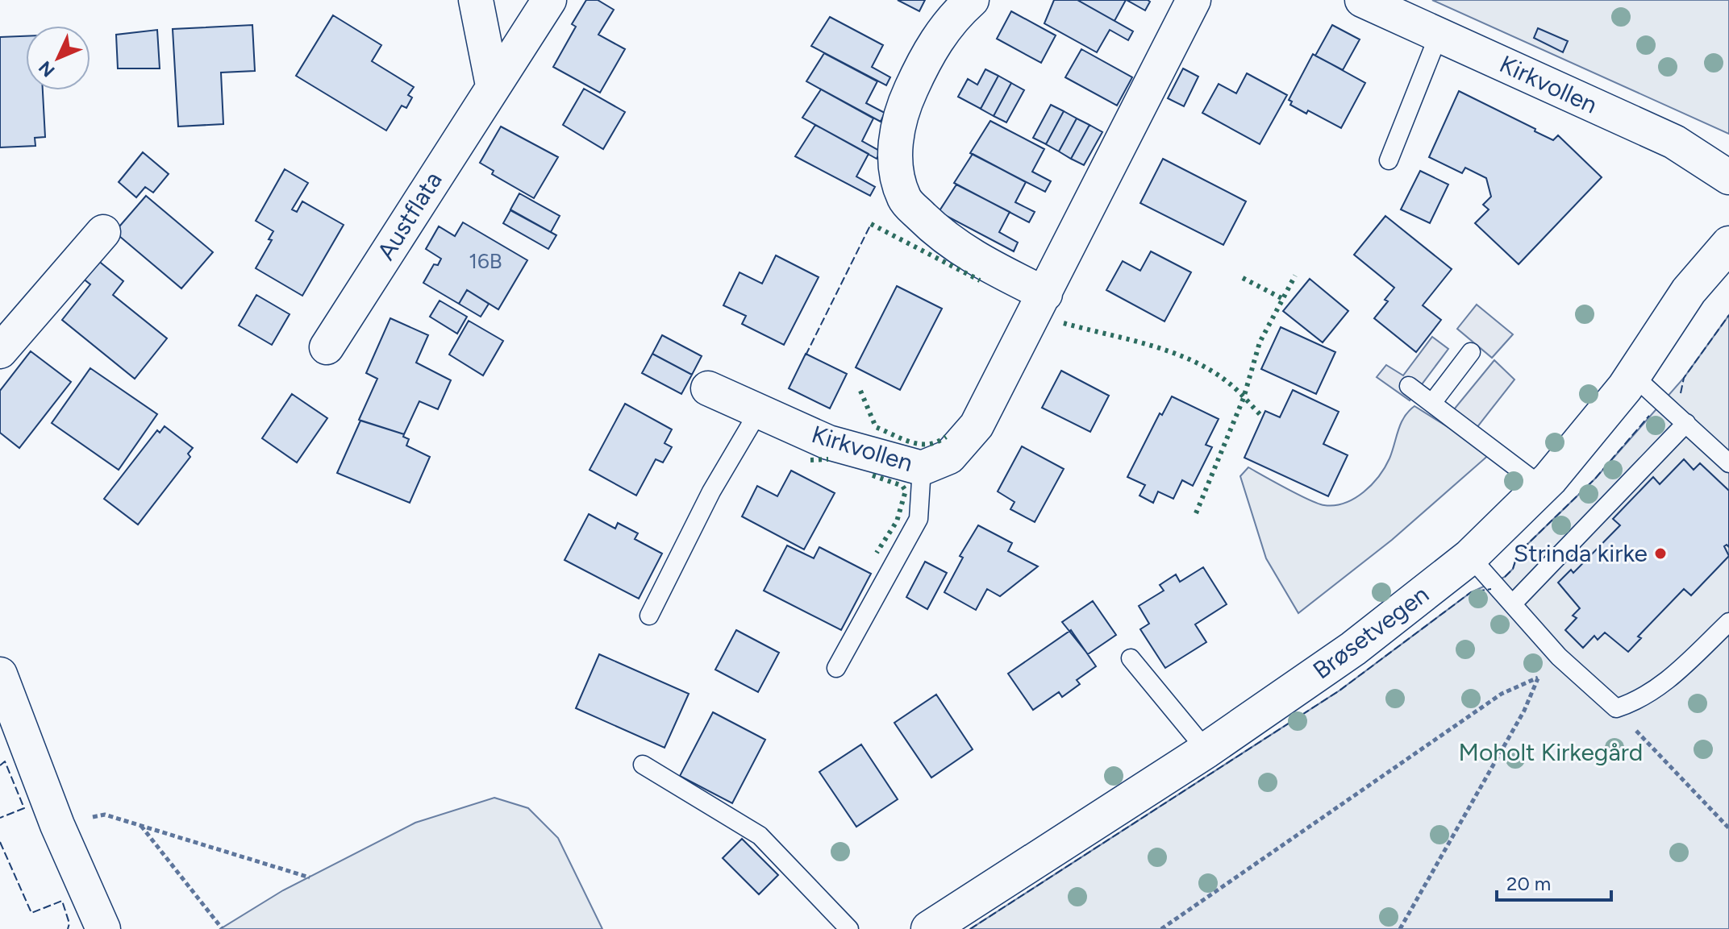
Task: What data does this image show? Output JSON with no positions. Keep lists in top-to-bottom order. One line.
{"streets":{"street":["Kirkvollen","Austflata","Brøsetvegen"]},"parks":["Moholt Kirkegård"],"places":["Strinda kirke"],"house_numbers":["16B"],"scale_bar":"20 m","north":"bottom left"}
